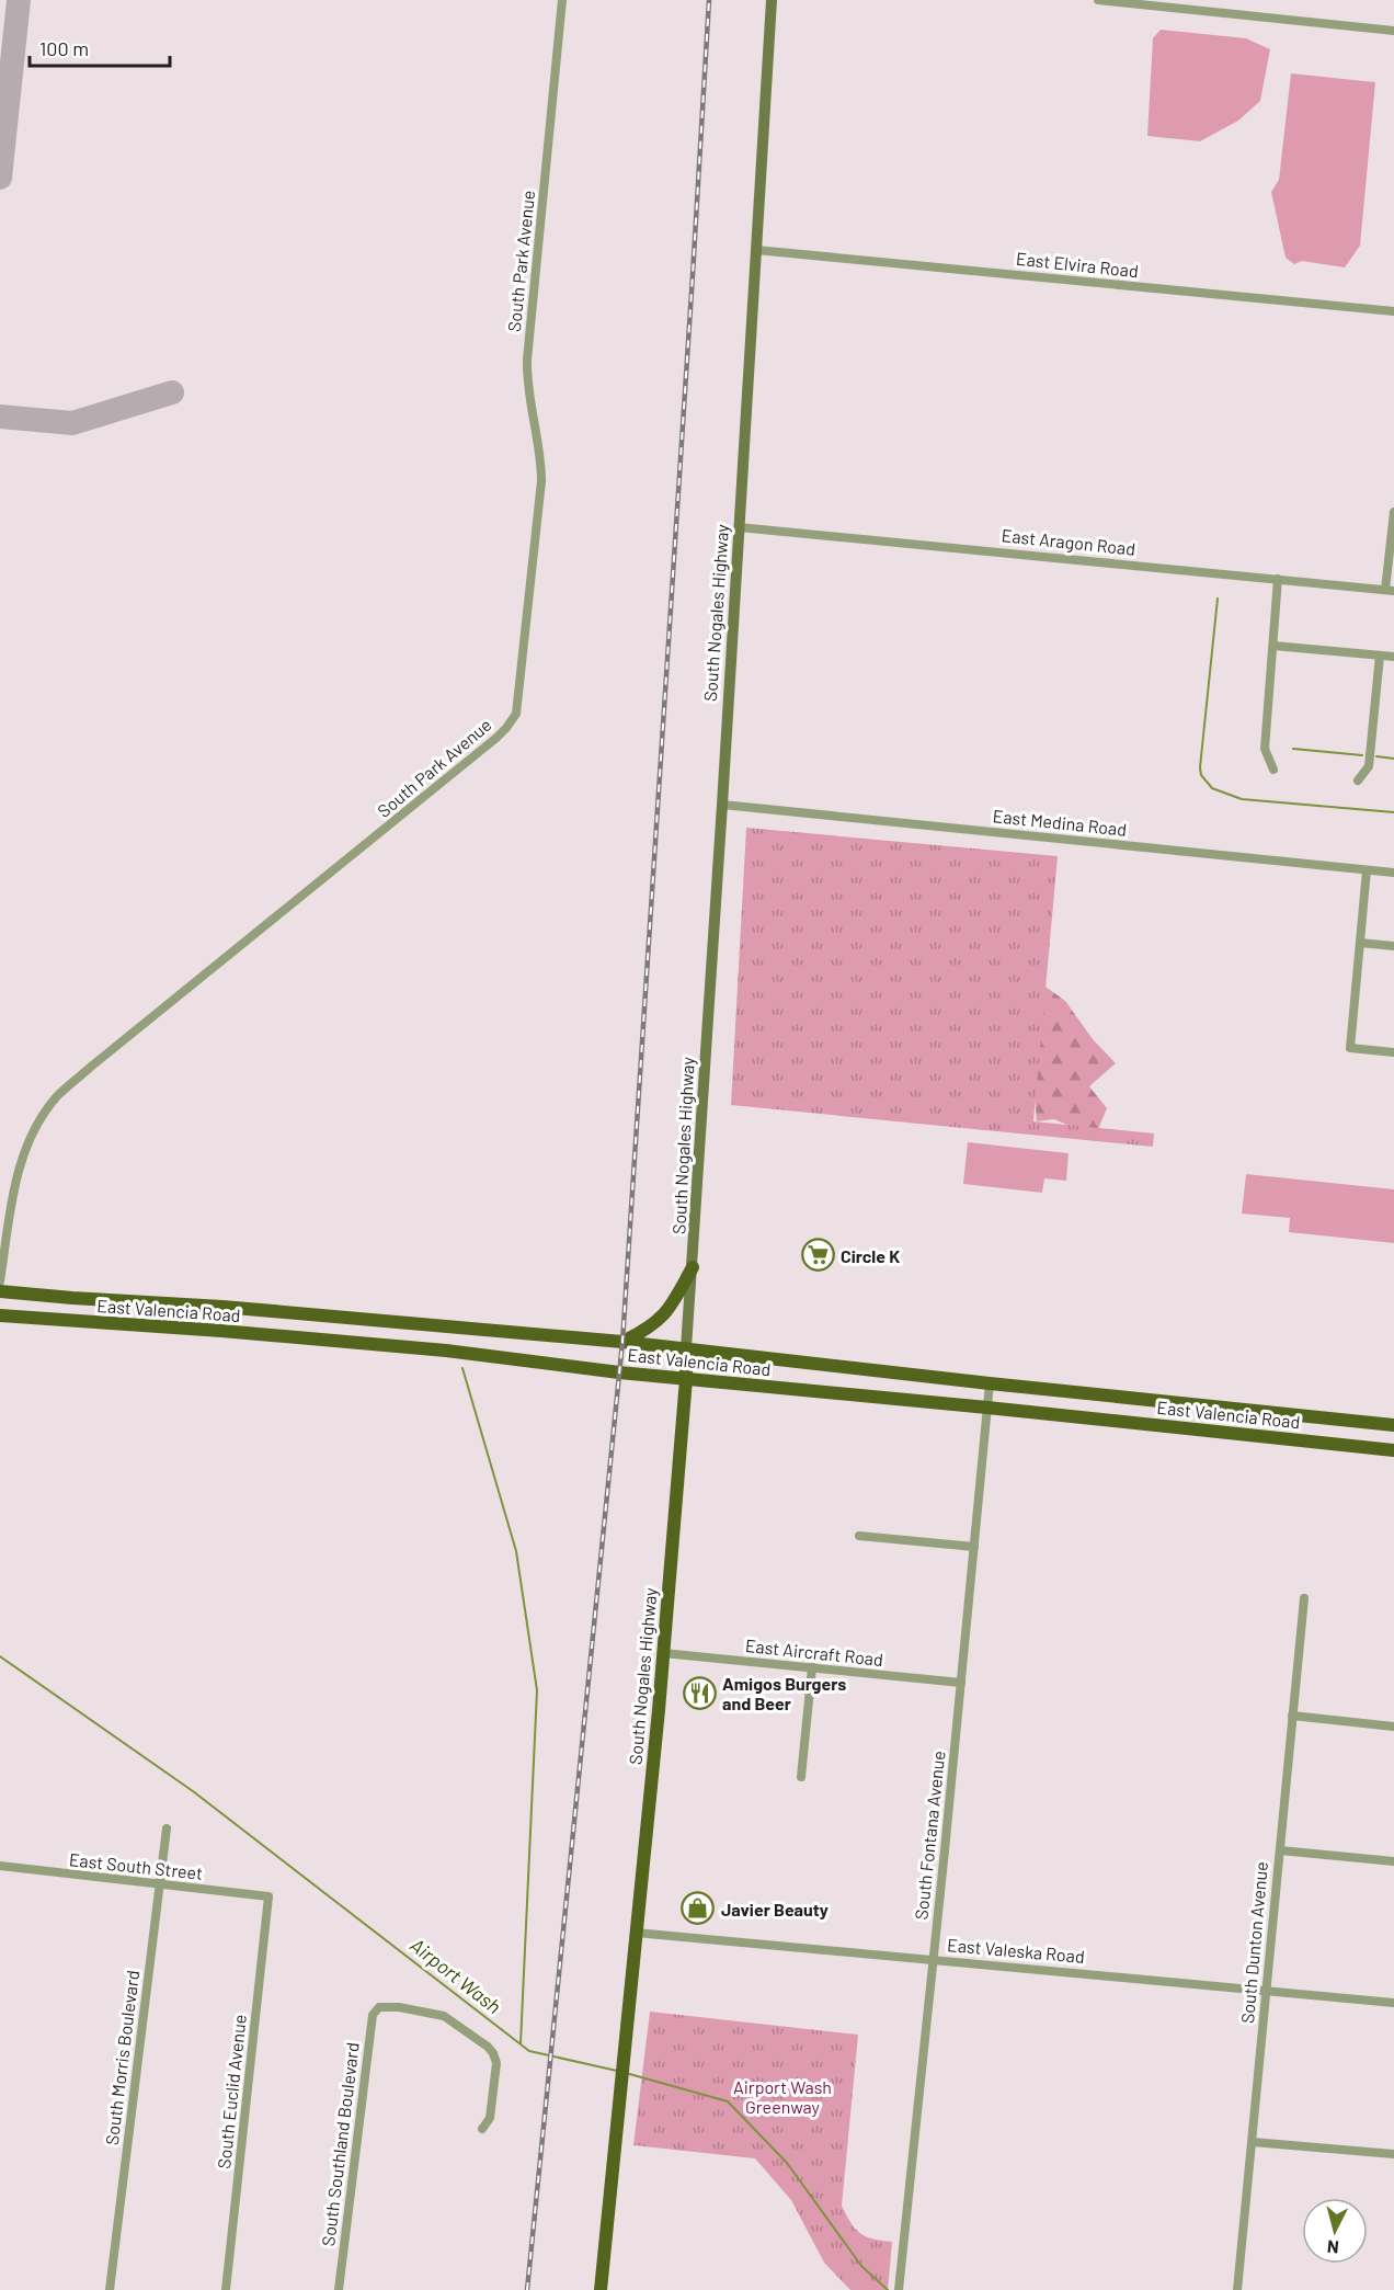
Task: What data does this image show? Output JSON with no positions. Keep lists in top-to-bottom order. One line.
{"streets":{"main road":["South Nogales Highway","East Valencia Road"],"street":["South Park Avenue","East Elvira Road","East Aragon Road","East Medina Road","East Aircraft Road","South Fontana Avenue","East South Street","South Dunton Avenue","East Valeska Road","South Morris Boulevard","South Euclid Avenue","South Southland Boulevard"]},"crossings":[["East Elvira Road","South Nogales Highway"],["East Aragon Road","South Nogales Highway"],["South Nogales Highway","East Medina Road"],["South Nogales Highway","East Valencia Road"],["South Nogales Highway","East Aircraft Road"],["South Nogales Highway","East Valeska Road"],["East Valencia Road","South Fontana Avenue"],["East Aircraft Road","South Fontana Avenue"],["South Fontana Avenue","East Valeska Road"],["East South Street","South Morris Boulevard"],["East South Street","South Euclid Avenue"],["South Dunton Avenue","East Valeska Road"]],"water":["Airport Wash"],"parks":["Airport Wash Greenway"],"places":{"supermarket":["Circle K"],"restaurant":["Amigos Burgers and Beer"],"shop":["Javier Beauty"]},"scale_bar":"100 m","north":"bottom"}
